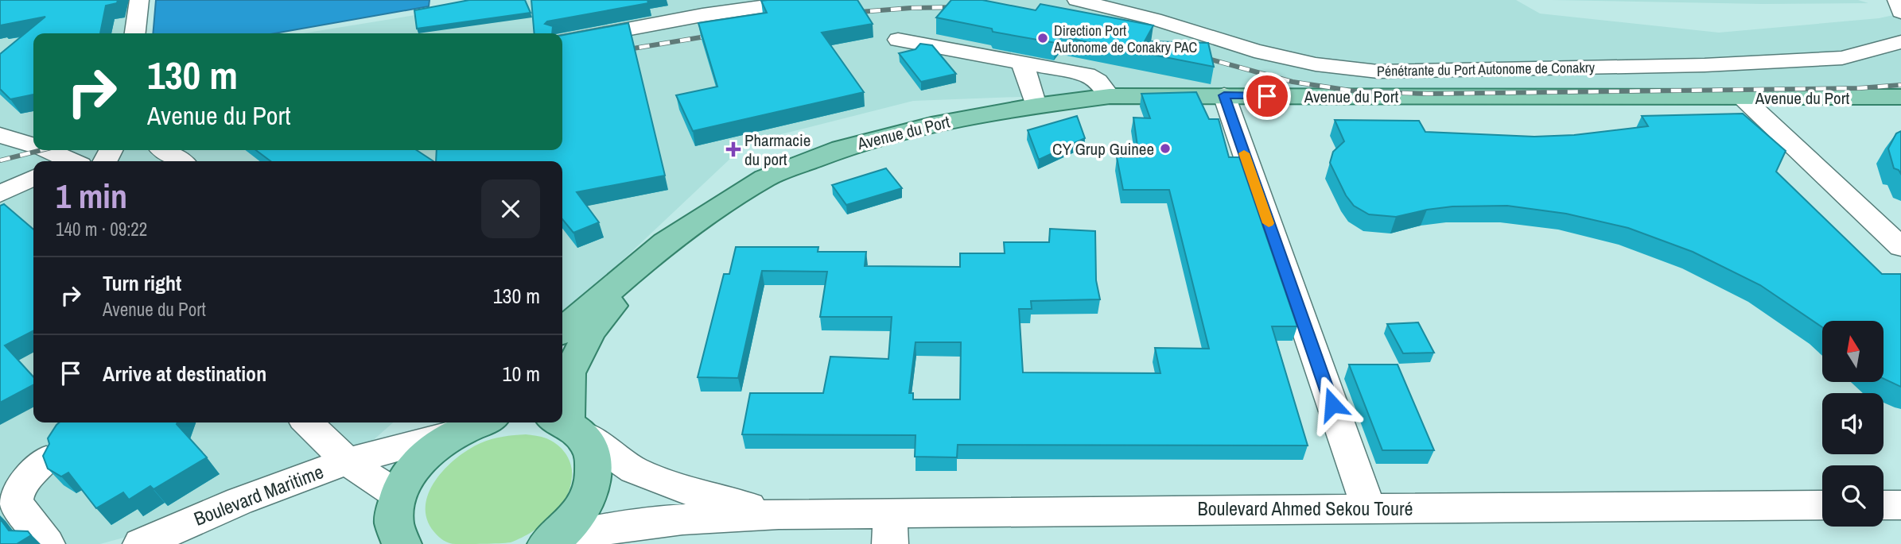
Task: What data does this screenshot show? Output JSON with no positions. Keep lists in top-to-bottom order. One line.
{"streets":{"main road":["Avenue du Port"],"street":["Pénétrante du Port Autonome de Conakry","Boulevard Maritime","Boulevard Ahmed Sekou Touré"]},"crossings":[["Avenue du Port","Boulevard Ahmed Sekou Touré"]],"places":{"other":["Direction Port Autonome de Conakry PAC","CY Grup Guinee"],"health":["Pharmacie du port"]},"north":"top","page":{"turn":["130 m","Avenue du Port"],"heading":["1 min","140 m · 09:22"],"list":[{"name":"Turn right","note":"Avenue du Port","value":"130 m"},{"name":"Arrive at destination","value":"10 m"}]}}
